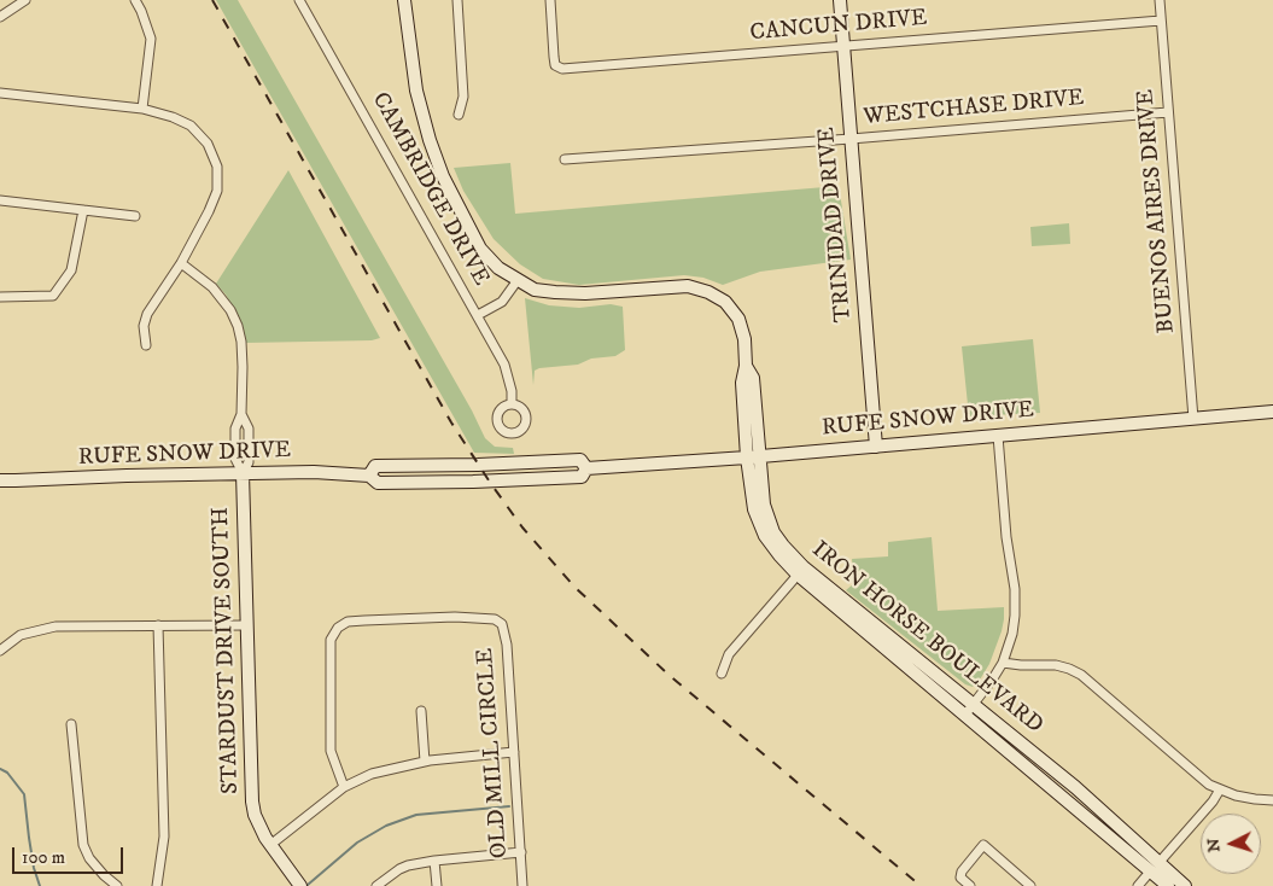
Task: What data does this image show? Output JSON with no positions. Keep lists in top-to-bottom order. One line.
{"streets":{"street":["CANCUN DRIVE","WESTCHASE DRIVE","CAMBRIDGE DRIVE","BUENOS AIRES DRIVE","TRINIDAD DRIVE","RUFE SNOW DRIVE","IRON HORSE BOULEVARD","STARDUST DRIVE SOUTH","OLD MILL CIRCLE"]},"crossings":[["CANCUN DRIVE","BUENOS AIRES DRIVE"],["CANCUN DRIVE","TRINIDAD DRIVE"],["WESTCHASE DRIVE","BUENOS AIRES DRIVE"],["WESTCHASE DRIVE","TRINIDAD DRIVE"],["BUENOS AIRES DRIVE","RUFE SNOW DRIVE"],["TRINIDAD DRIVE","RUFE SNOW DRIVE"],["RUFE SNOW DRIVE","IRON HORSE BOULEVARD"],["RUFE SNOW DRIVE","STARDUST DRIVE SOUTH"]],"scale_bar":"100 m","north":"left"}
